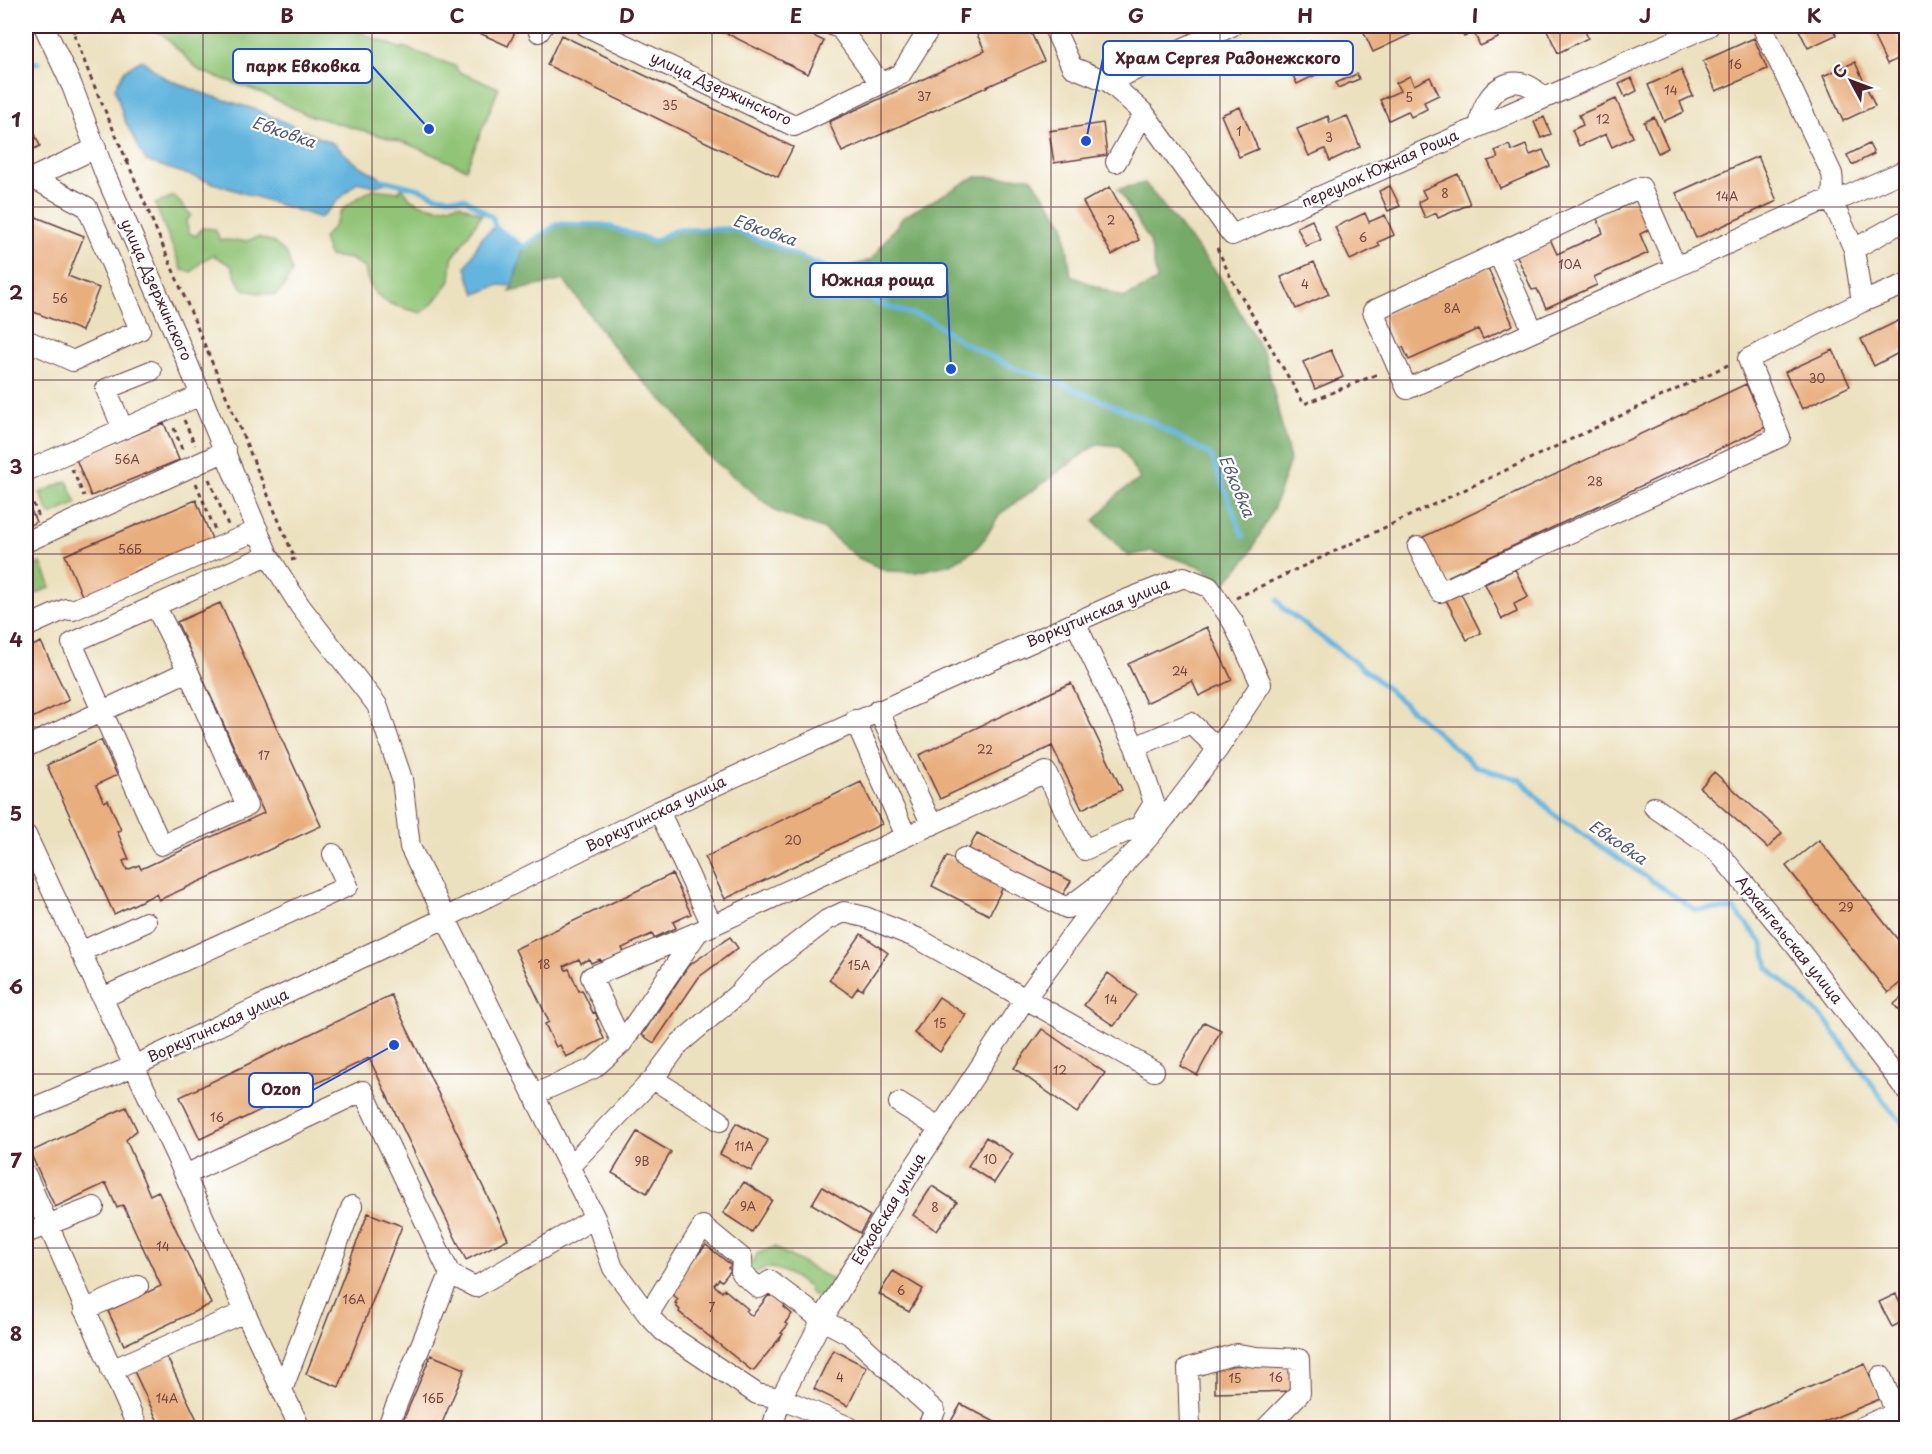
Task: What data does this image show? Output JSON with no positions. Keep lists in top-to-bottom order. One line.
{"streets":{"street":["улица Дзержинского","переулок Южная Роща","Воркутинская улица","Архангельская улица","Евковская улица"]},"crossings":[["улица Дзержинского","Воркутинская улица"],["улица Дзержинского","Евковская улица"]],"water":["Евковка"],"places":["парк Евковка","Храм Сергея Радонежского","Южная роща","Ozon"],"house_numbers":["16","14","37","5","35","12","1","3","8","14А","2","6","10А","4","56","8А","30","56А","28","56Б","24","22","17","20","29","18","15А","14","15","12","16","11А","10","9В","9А","8","14","6","16А","7","4","16","15","14А","16Б"],"north":"top left","grid":{"columns":["A","B","C","D","E","F","G","H","I","J","K"],"rows":["1","2","3","4","5","6","7","8"]}}
